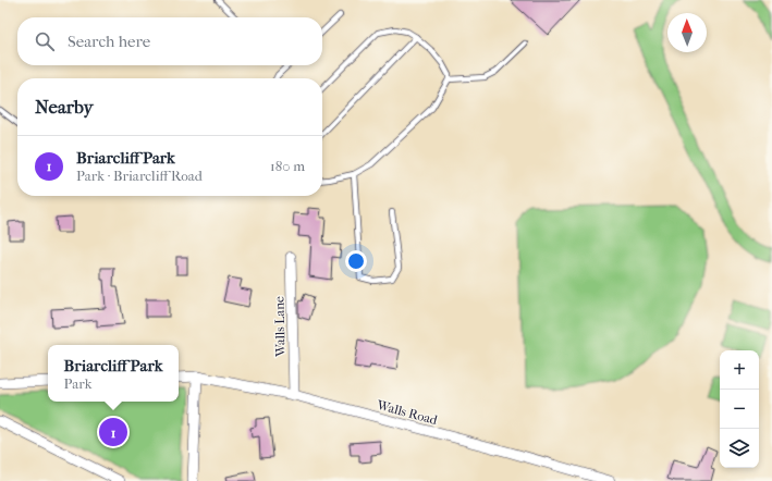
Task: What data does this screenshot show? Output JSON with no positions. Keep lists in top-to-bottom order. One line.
{"streets":{"street":["Walls Lane","Walls Road"]},"crossings":[["Walls Lane","Walls Road"]],"north":"top","page":{"search":"Search here","heading":"Nearby","list":[{"mark":"1","name":"Briarcliff Park","note":"Park · Briarcliff Road","value":"180 m"}],"popup":["Briarcliff Park","Park"],"map_buttons":["+","−"],"pins":"1"}}
